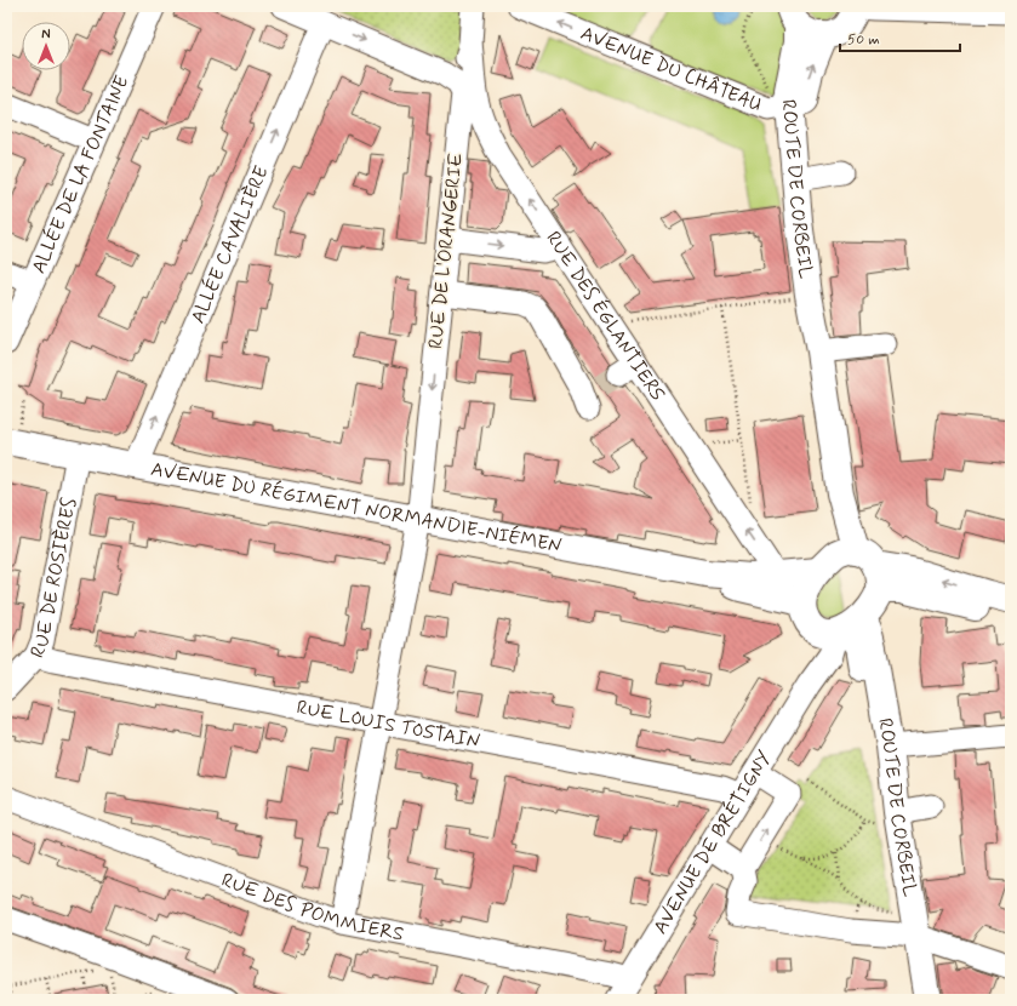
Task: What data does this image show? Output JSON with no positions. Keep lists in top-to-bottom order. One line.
{"streets":{"main road":["ROUTE DE CORBEIL","AVENUE DU RÉGIMENT NORMANDIE-NIÉMEN"],"street":["AVENUE DU CHÂTEAU","ALLÉE DE LA FONTAINE","ALLÉE CAVALIÈRE","RUE DE L'ORANGERIE","RUE DES ÉGLANTIERS","RUE DE ROSIÈRES","RUE LOUIS TOSTAIN","AVENUE DE BRÉTIGNY","RUE DES POMMIERS"]},"crossings":[["AVENUE DU CHÂTEAU","ROUTE DE CORBEIL"],["ROUTE DE CORBEIL","AVENUE DU RÉGIMENT NORMANDIE-NIÉMEN"],["ROUTE DE CORBEIL","AVENUE DE BRÉTIGNY"],["ALLÉE CAVALIÈRE","AVENUE DU RÉGIMENT NORMANDIE-NIÉMEN"],["RUE DE L'ORANGERIE","RUE DES ÉGLANTIERS"],["RUE DE L'ORANGERIE","AVENUE DU RÉGIMENT NORMANDIE-NIÉMEN"],["RUE DE L'ORANGERIE","RUE LOUIS TOSTAIN"],["RUE DE L'ORANGERIE","RUE DES POMMIERS"],["RUE DES ÉGLANTIERS","AVENUE DU RÉGIMENT NORMANDIE-NIÉMEN"],["AVENUE DU RÉGIMENT NORMANDIE-NIÉMEN","RUE DE ROSIÈRES"],["AVENUE DU RÉGIMENT NORMANDIE-NIÉMEN","AVENUE DE BRÉTIGNY"],["RUE DE ROSIÈRES","RUE LOUIS TOSTAIN"],["RUE LOUIS TOSTAIN","AVENUE DE BRÉTIGNY"],["AVENUE DE BRÉTIGNY","RUE DES POMMIERS"]],"one_way":["AVENUE DU CHÂTEAU","ALLÉE CAVALIÈRE","RUE DES ÉGLANTIERS"],"scale_bar":"50 m","north":"top"}
